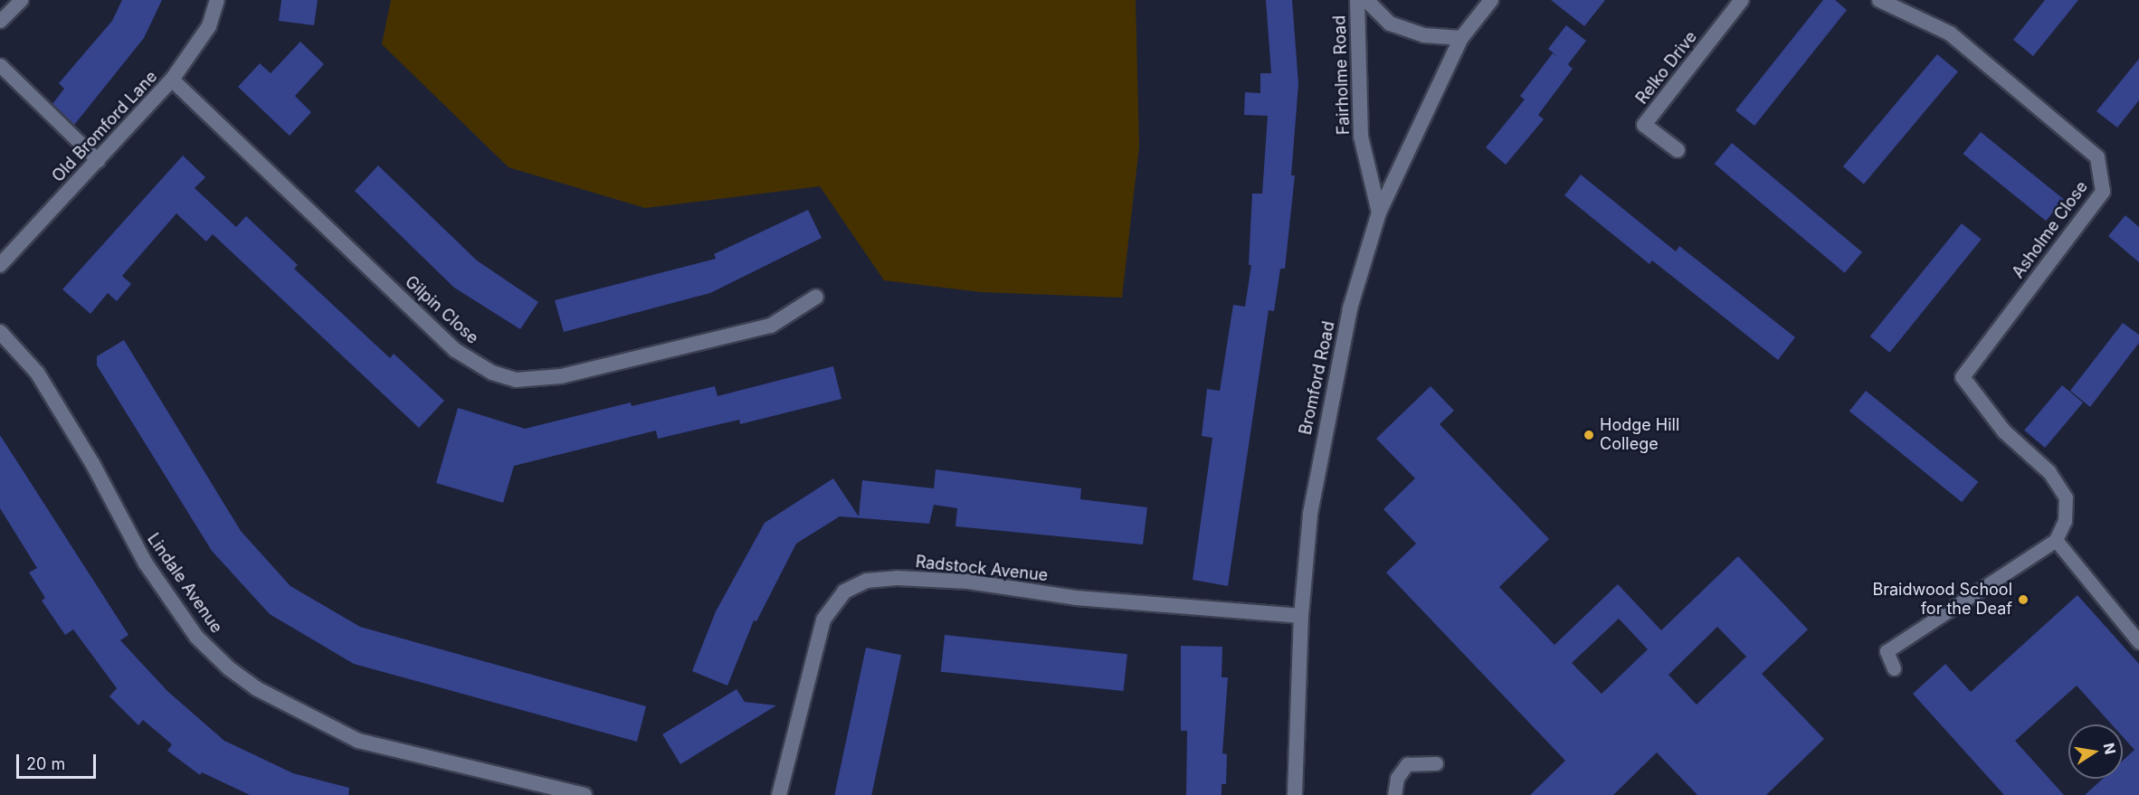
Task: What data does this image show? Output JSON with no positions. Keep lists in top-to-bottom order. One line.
{"streets":{"street":["Relko Drive","Fairholme Road","Old Bromford Lane","Asholme Close","Gilpin Close","Bromford Road","Radstock Avenue","Lindale Avenue"]},"crossings":[["Fairholme Road","Bromford Road"],["Old Bromford Lane","Gilpin Close"],["Bromford Road","Radstock Avenue"]],"places":["Hodge Hill College","Braidwood School for the Deaf"],"scale_bar":"20 m","north":"right"}
